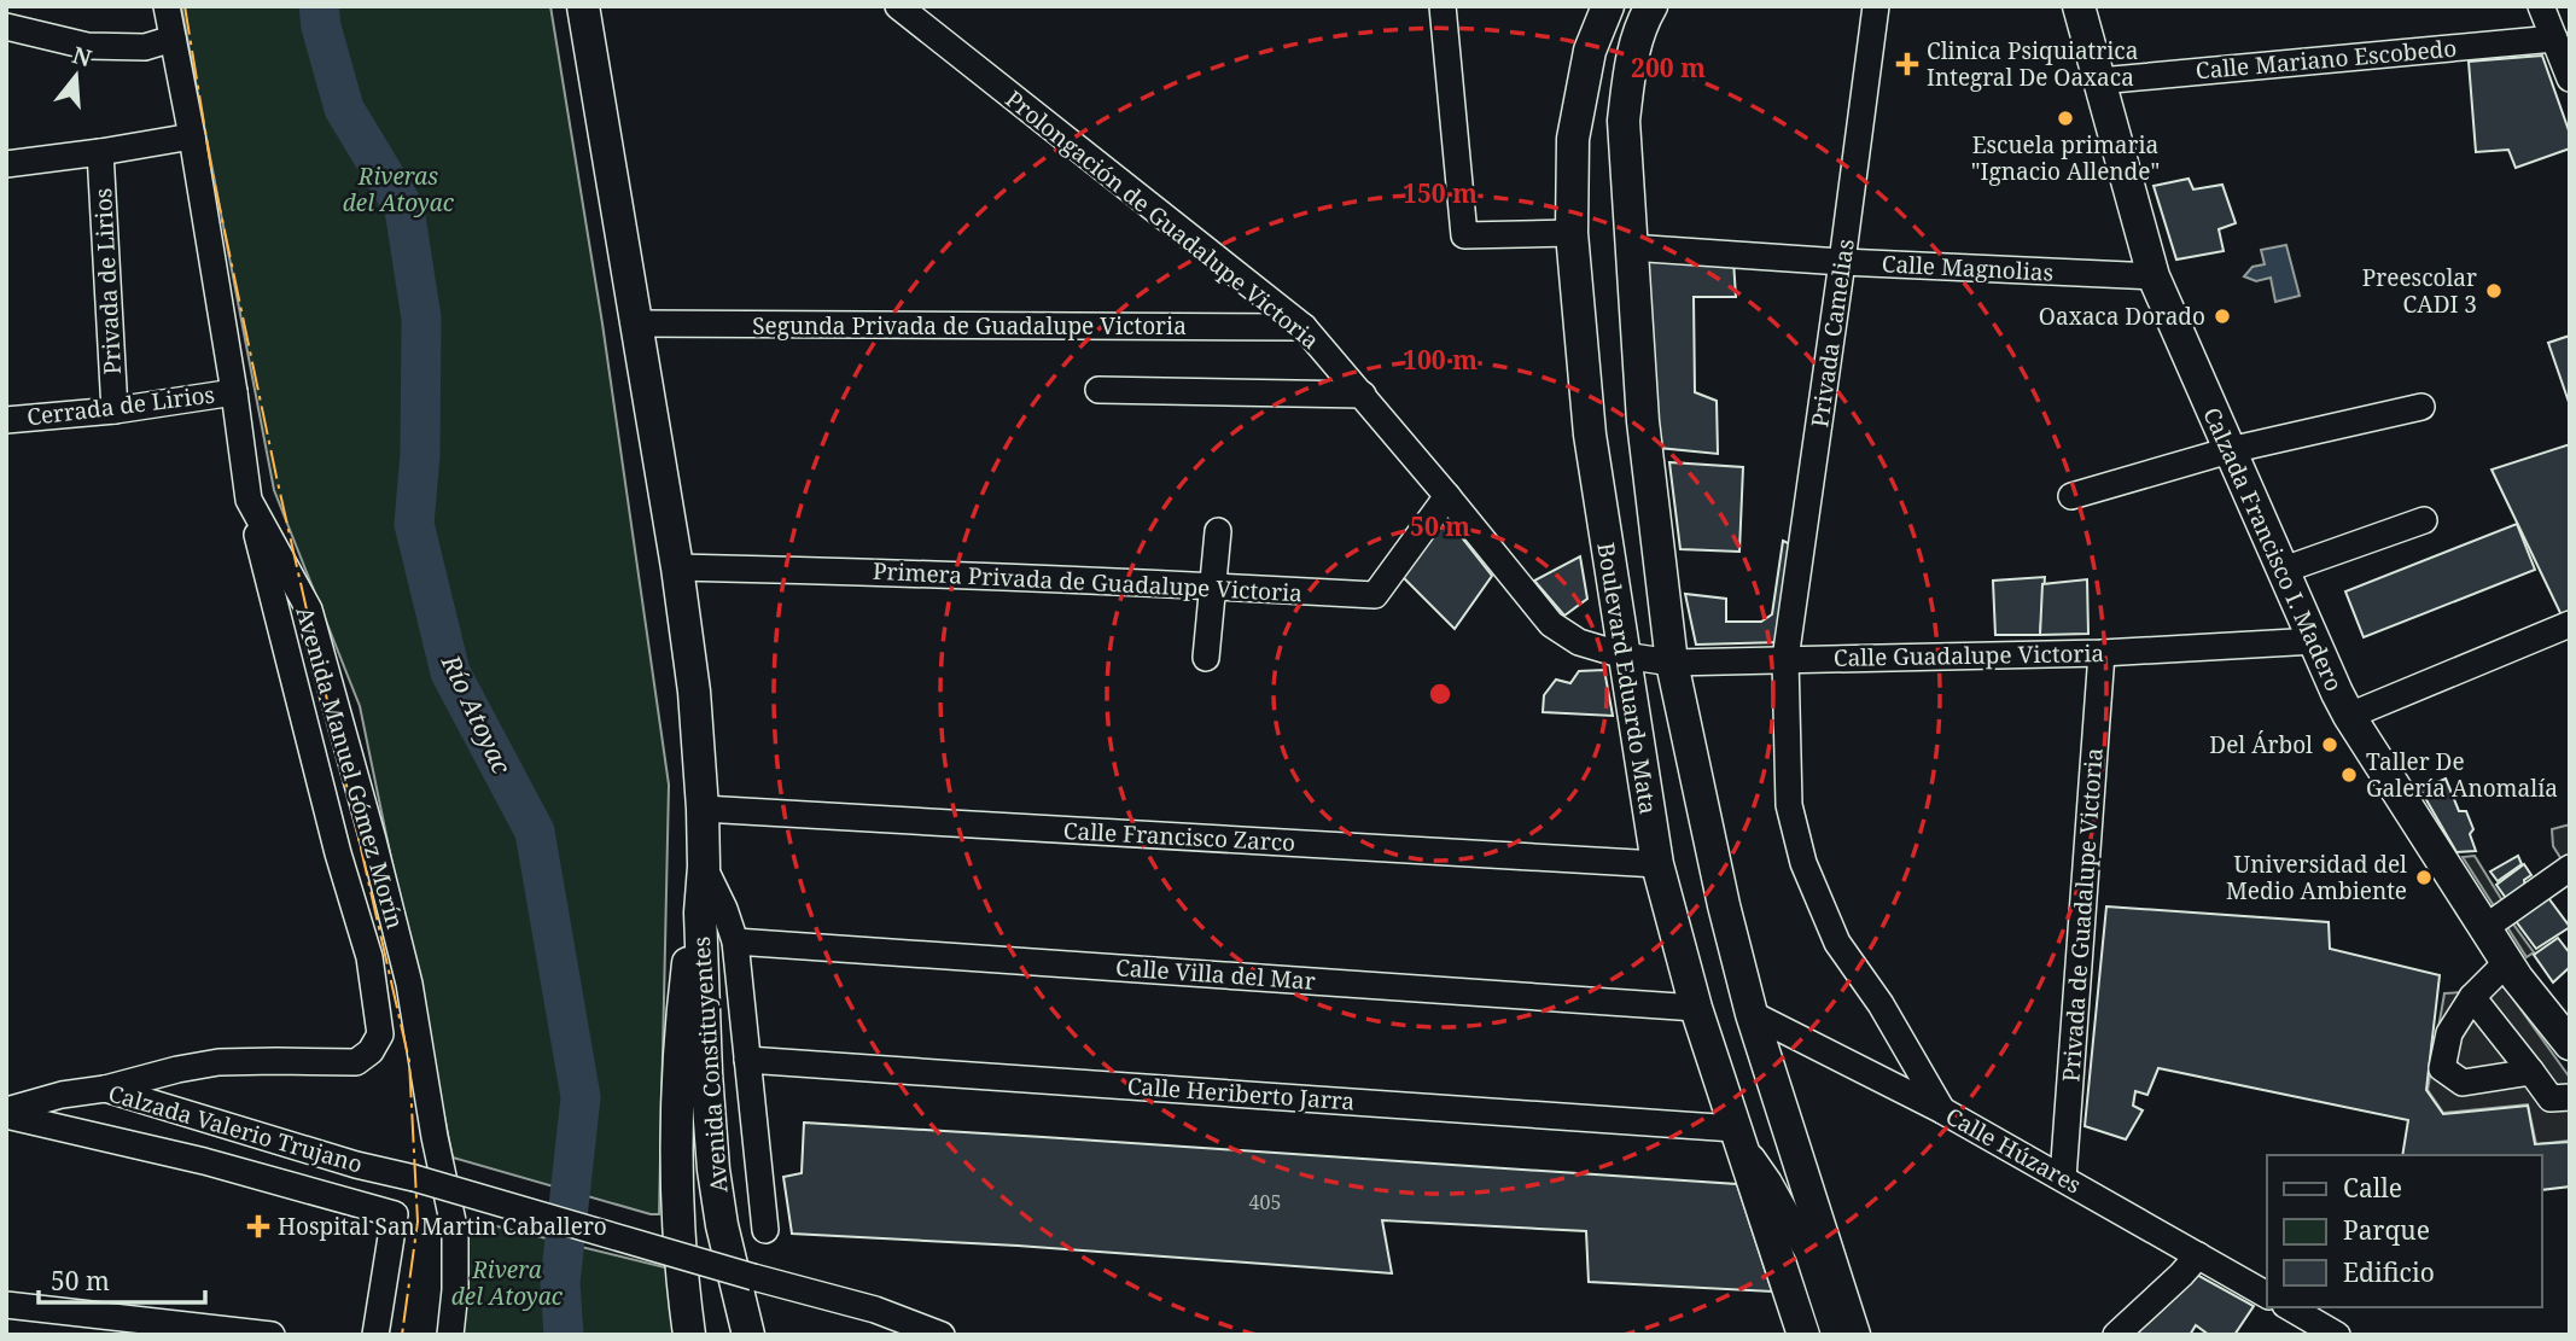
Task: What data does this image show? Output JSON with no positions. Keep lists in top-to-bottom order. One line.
{"streets":{"main road":["Calzada Francisco I. Madero","Boulevard Eduardo Mata","Avenida Constituyentes"],"street":["Calle Mariano Escobedo","Prolongación de Guadalupe Victoria","Calle Magnolias","Privada de Lirios","Segunda Privada de Guadalupe Victoria","Privada Camelias","Cerrada de Lirios","Primera Privada de Guadalupe Victoria","Calle Guadalupe Victoria","Avenida Manuel Gómez Morín","Calle Francisco Zarco","Privada de Guadalupe Victoria","Calle Villa del Mar","Calle Heriberto Jarra","Calzada Valerio Trujano","Calle Húzares"]},"crossings":[["Calle Mariano Escobedo","Calzada Francisco I. Madero"],["Prolongación de Guadalupe Victoria","Segunda Privada de Guadalupe Victoria"],["Prolongación de Guadalupe Victoria","Primera Privada de Guadalupe Victoria"],["Prolongación de Guadalupe Victoria","Calle Guadalupe Victoria"],["Prolongación de Guadalupe Victoria","Boulevard Eduardo Mata"],["Calle Magnolias","Privada Camelias"],["Calle Magnolias","Calzada Francisco I. Madero"],["Calle Magnolias","Boulevard Eduardo Mata"],["Privada de Lirios","Cerrada de Lirios"],["Privada Camelias","Calle Guadalupe Victoria"],["Privada Camelias","Calle Húzares"],["Cerrada de Lirios","Avenida Manuel Gómez Morín"],["Calzada Francisco I. Madero","Calle Guadalupe Victoria"],["Calle Guadalupe Victoria","Boulevard Eduardo Mata"],["Calle Guadalupe Victoria","Privada de Guadalupe Victoria"],["Boulevard Eduardo Mata","Calle Francisco Zarco"],["Boulevard Eduardo Mata","Calle Villa del Mar"],["Boulevard Eduardo Mata","Calle Heriberto Jarra"],["Boulevard Eduardo Mata","Calle Húzares"],["Privada de Guadalupe Victoria","Calle Húzares"]],"water":["Río Atoyac"],"parks":["Riveras del Atoyac","Rivera del Atoyac"],"places":{"health":["Clinica Psiquiatrica Integral De Oaxaca","Hospital San Martin Caballero"],"other":["Escuela primaria \"Ignacio Allende\"","Preescolar CADI 3","Oaxaca Dorado","Del Árbol","Taller De Galería Anomalía","Universidad del Medio Ambiente"]},"house_numbers":["405"],"legend":["Calle","Parque","Edificio"],"scale_bar":"50 m","north":"top","rings":["200 m","150 m","100 m","50 m"]}
